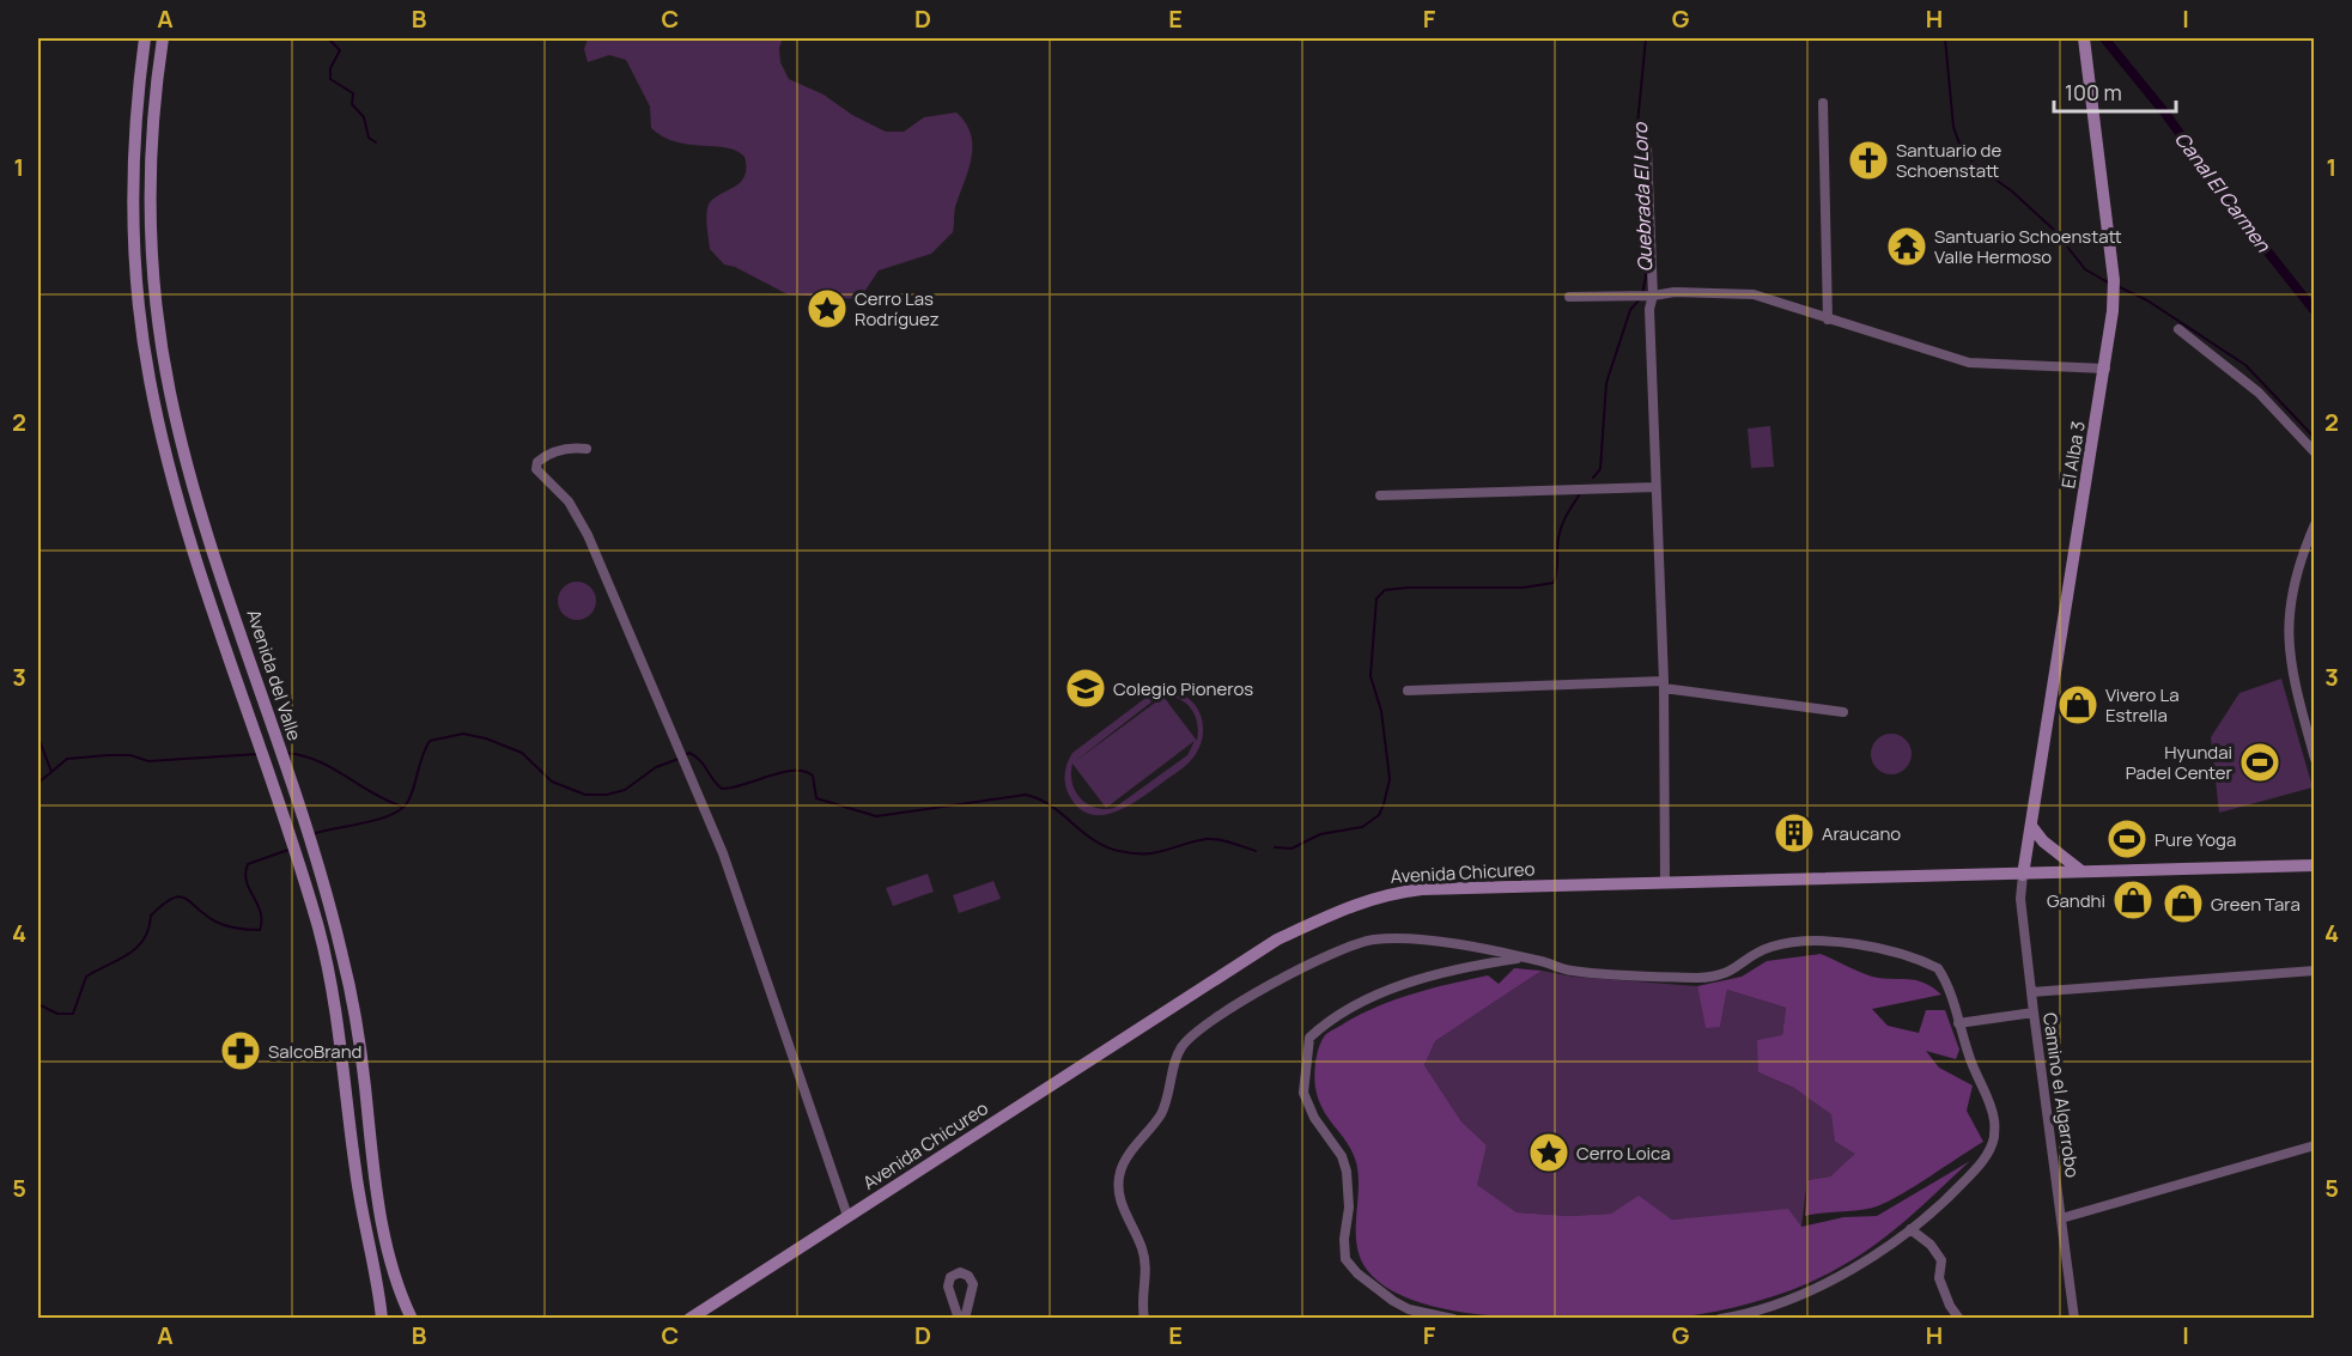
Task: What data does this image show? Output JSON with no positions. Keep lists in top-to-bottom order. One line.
{"streets":{"main road":["El Alba 3","Avenida del Valle","Avenida Chicureo"],"street":["Camino el Algarrobo"]},"crossings":[["El Alba 3","Avenida Chicureo"],["El Alba 3","Camino el Algarrobo"],["Avenida Chicureo","Camino el Algarrobo"]],"water":["Canal El Carmen","Quebrada El Loro"],"places":{"church":["Santuario de Schoenstatt"],"temple":["Santuario Schoenstatt Valle Hermoso"],"place":["Cerro Las Rodríguez","Cerro Loica"],"school or university":["Colegio Pioneros"],"shop":["Vivero La Estrella","Gandhi","Green Tara"],"sports":["Hyundai Padel Center","Pure Yoga"],"building":["Araucano"],"pharmacy":["SalcoBrand"]},"scale_bar":"100 m","grid":{"columns":["A","B","C","D","E","F","G","H","I"],"rows":["1","2","3","4","5"]}}
